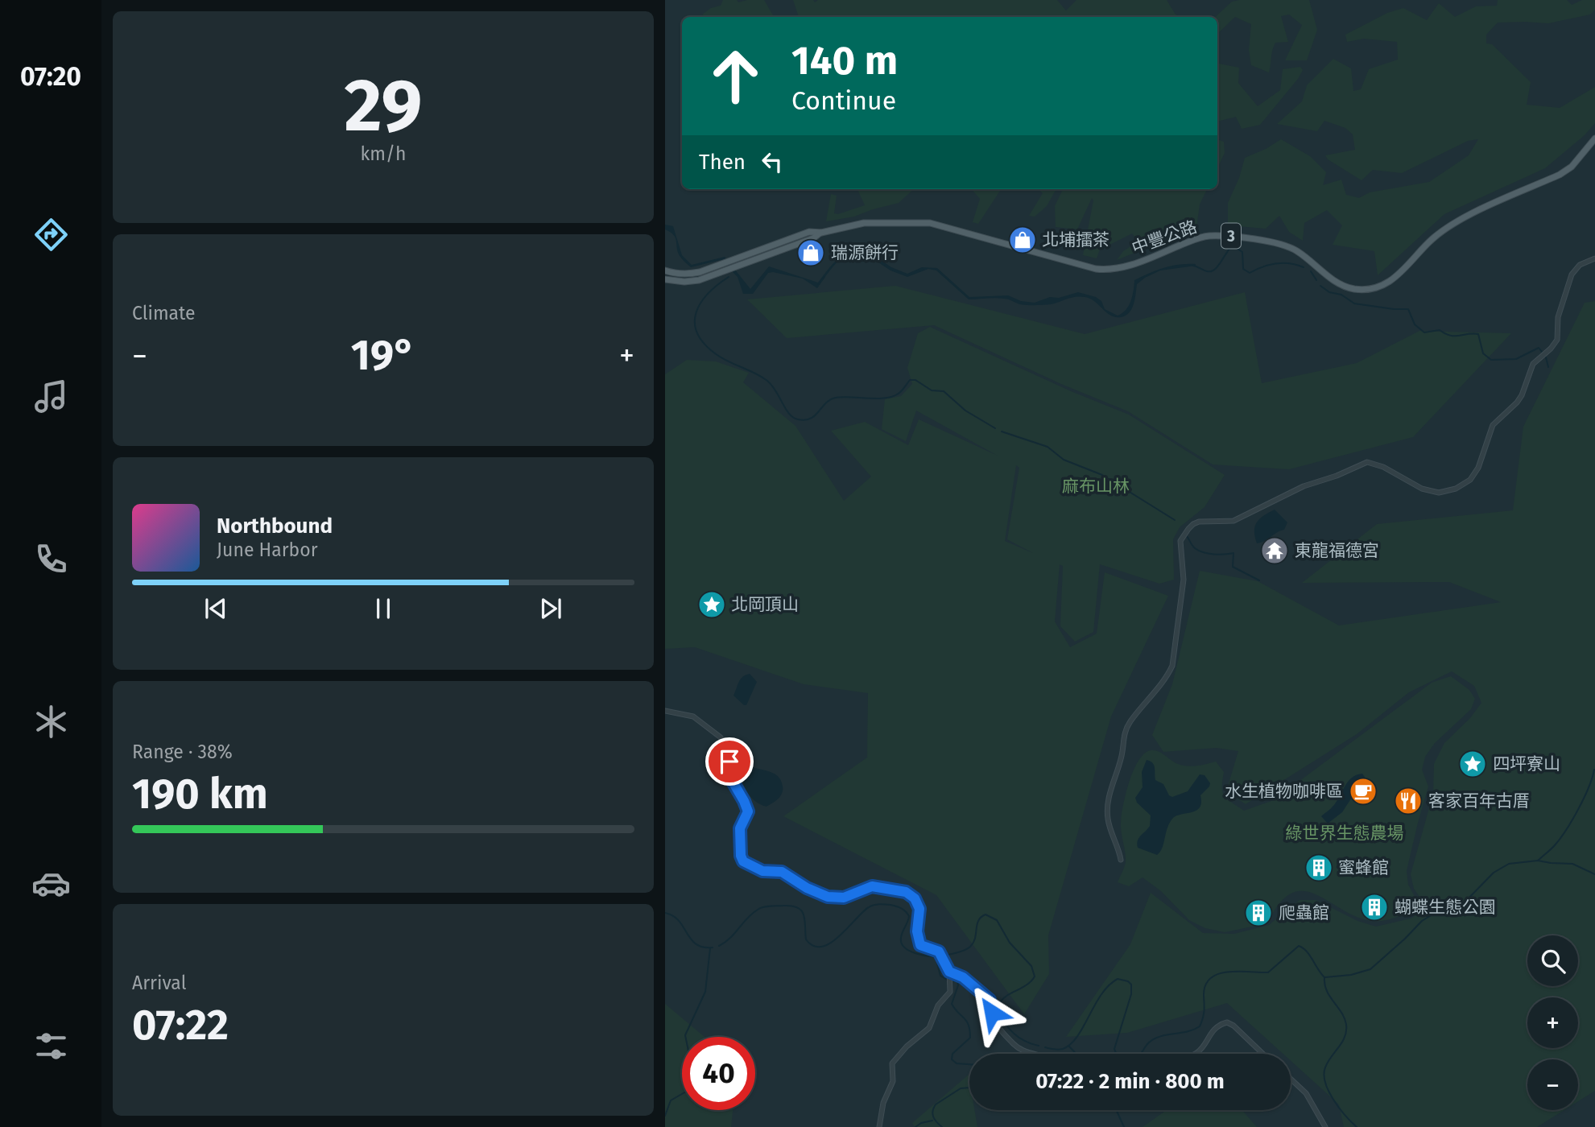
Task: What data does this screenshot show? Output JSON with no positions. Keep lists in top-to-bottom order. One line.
{"streets":{"main road":["3","中豐公路"]},"parks":["麻布山林","綠世界生態農場"],"places":{"shop":["北埔擂茶","瑞源餅行"],"temple":["東龍福德宮"],"place":["北岡頂山","四坪寮山"],"cafe":["水生植物咖啡區"],"restaurant":["客家百年古厝"],"building":["蜜蜂館","蝴蝶生態公園","爬蟲館"]},"page":{"tabs":"07:20","tile":[["29","km/h"],"Climate",["Range · 38%","190 km"],["Arrival","07:22"]],"turn":["140 m","Continue"],"then":"Then","heat":["−","19°","+"],"song":["Northbound","June Harbor"],"map_buttons":["+","−"],"limit":"40","trip":"07:22 · 2 min · 800 m"}}
